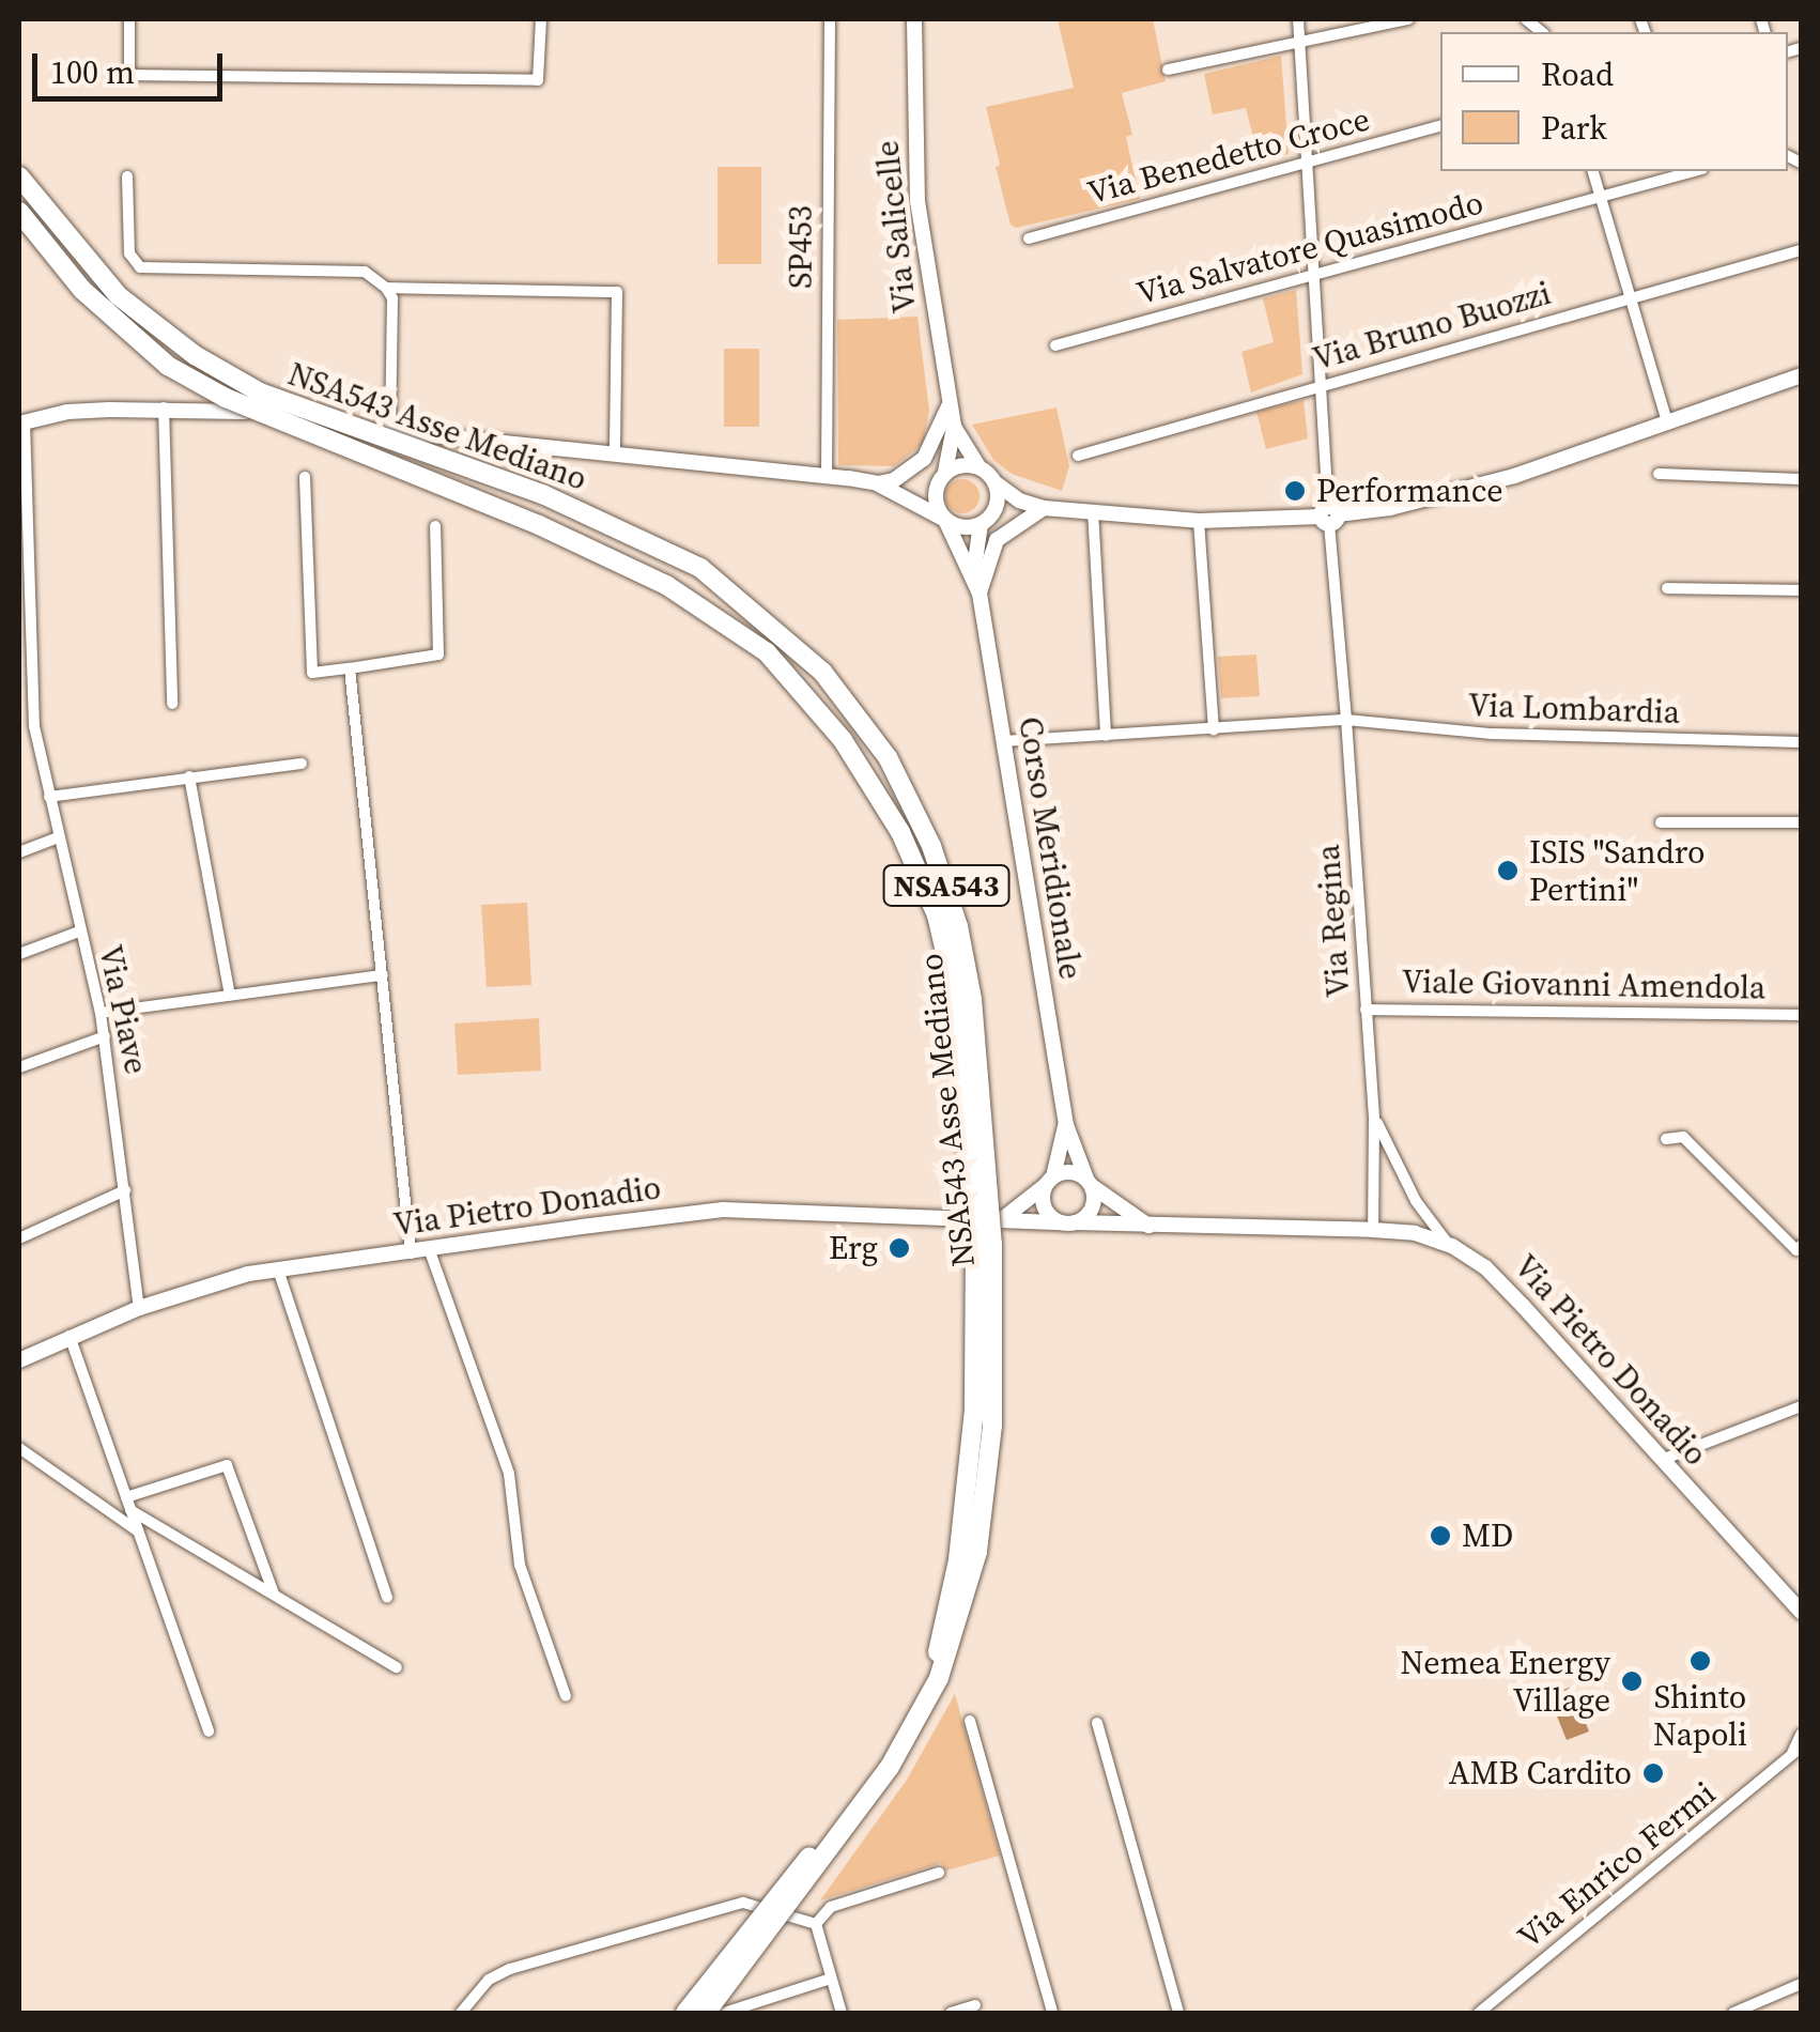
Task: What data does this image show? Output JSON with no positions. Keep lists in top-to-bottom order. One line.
{"streets":{"highway":["NSA543 Asse Mediano","NSA543"],"street":["Via Benedetto Croce","Via Salicelle","SP453","Via Salvatore Quasimodo","Via Bruno Buozzi","Via Lombardia","Corso Meridionale","Via Regina","Viale Giovanni Amendola","Via Piave","Via Pietro Donadio","Via Enrico Fermi"]},"crossings":[["Via Lombardia","Corso Meridionale"],["Via Lombardia","Via Regina"],["Via Regina","Viale Giovanni Amendola"],["Via Regina","Via Pietro Donadio"],["Via Piave","Via Pietro Donadio"]],"places":["Performance","ISIS \"Sandro Pertini\"","Erg","MD","Shinto Napoli","Nemea Energy Village","AMB Cardito"],"legend":["Road","Park"],"scale_bar":"100 m"}
